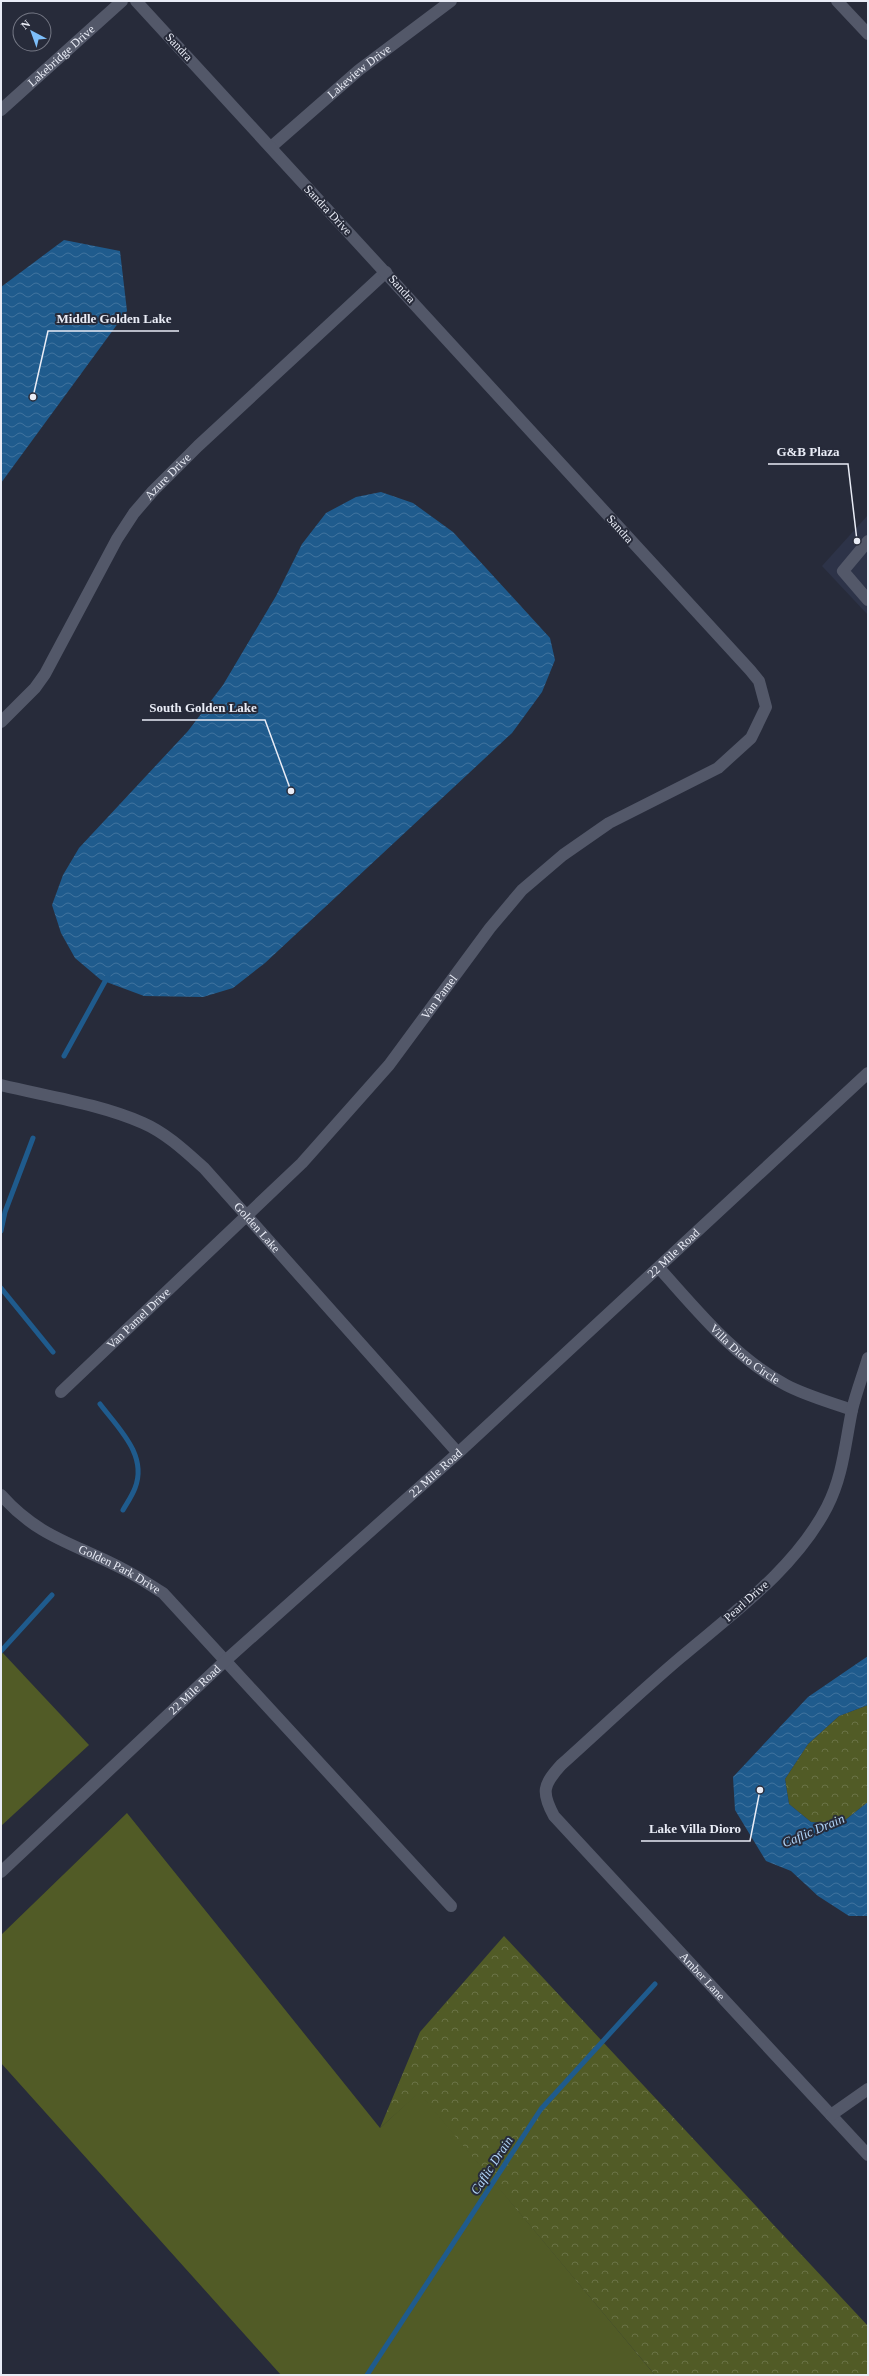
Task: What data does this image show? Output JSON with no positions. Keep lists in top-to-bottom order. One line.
{"streets":{"street":["Sandra","Lakebridge Drive","Lakeview Drive","Sandra Drive","Azure Drive","Van Pamel","Golden Lake","22 Mile Road","Van Pamel Drive","Villa Dioro Circle","Golden Park Drive","Pearl Drive","Amber Lane"]},"crossings":[["Sandra","Lakeview Drive"],["Sandra","Sandra Drive"],["Sandra","Azure Drive"],["Sandra","Van Pamel"],["Lakeview Drive","Sandra Drive"],["Sandra Drive","Azure Drive"],["Van Pamel","Golden Lake"],["Van Pamel","Van Pamel Drive"],["Golden Lake","22 Mile Road"],["22 Mile Road","Villa Dioro Circle"],["22 Mile Road","Golden Park Drive"],["Villa Dioro Circle","Pearl Drive"],["Pearl Drive","Amber Lane"]],"water":["Caflic Drain"],"places":["Middle Golden Lake","G&B Plaza","South Golden Lake","Lake Villa Dioro"],"north":"top left"}
